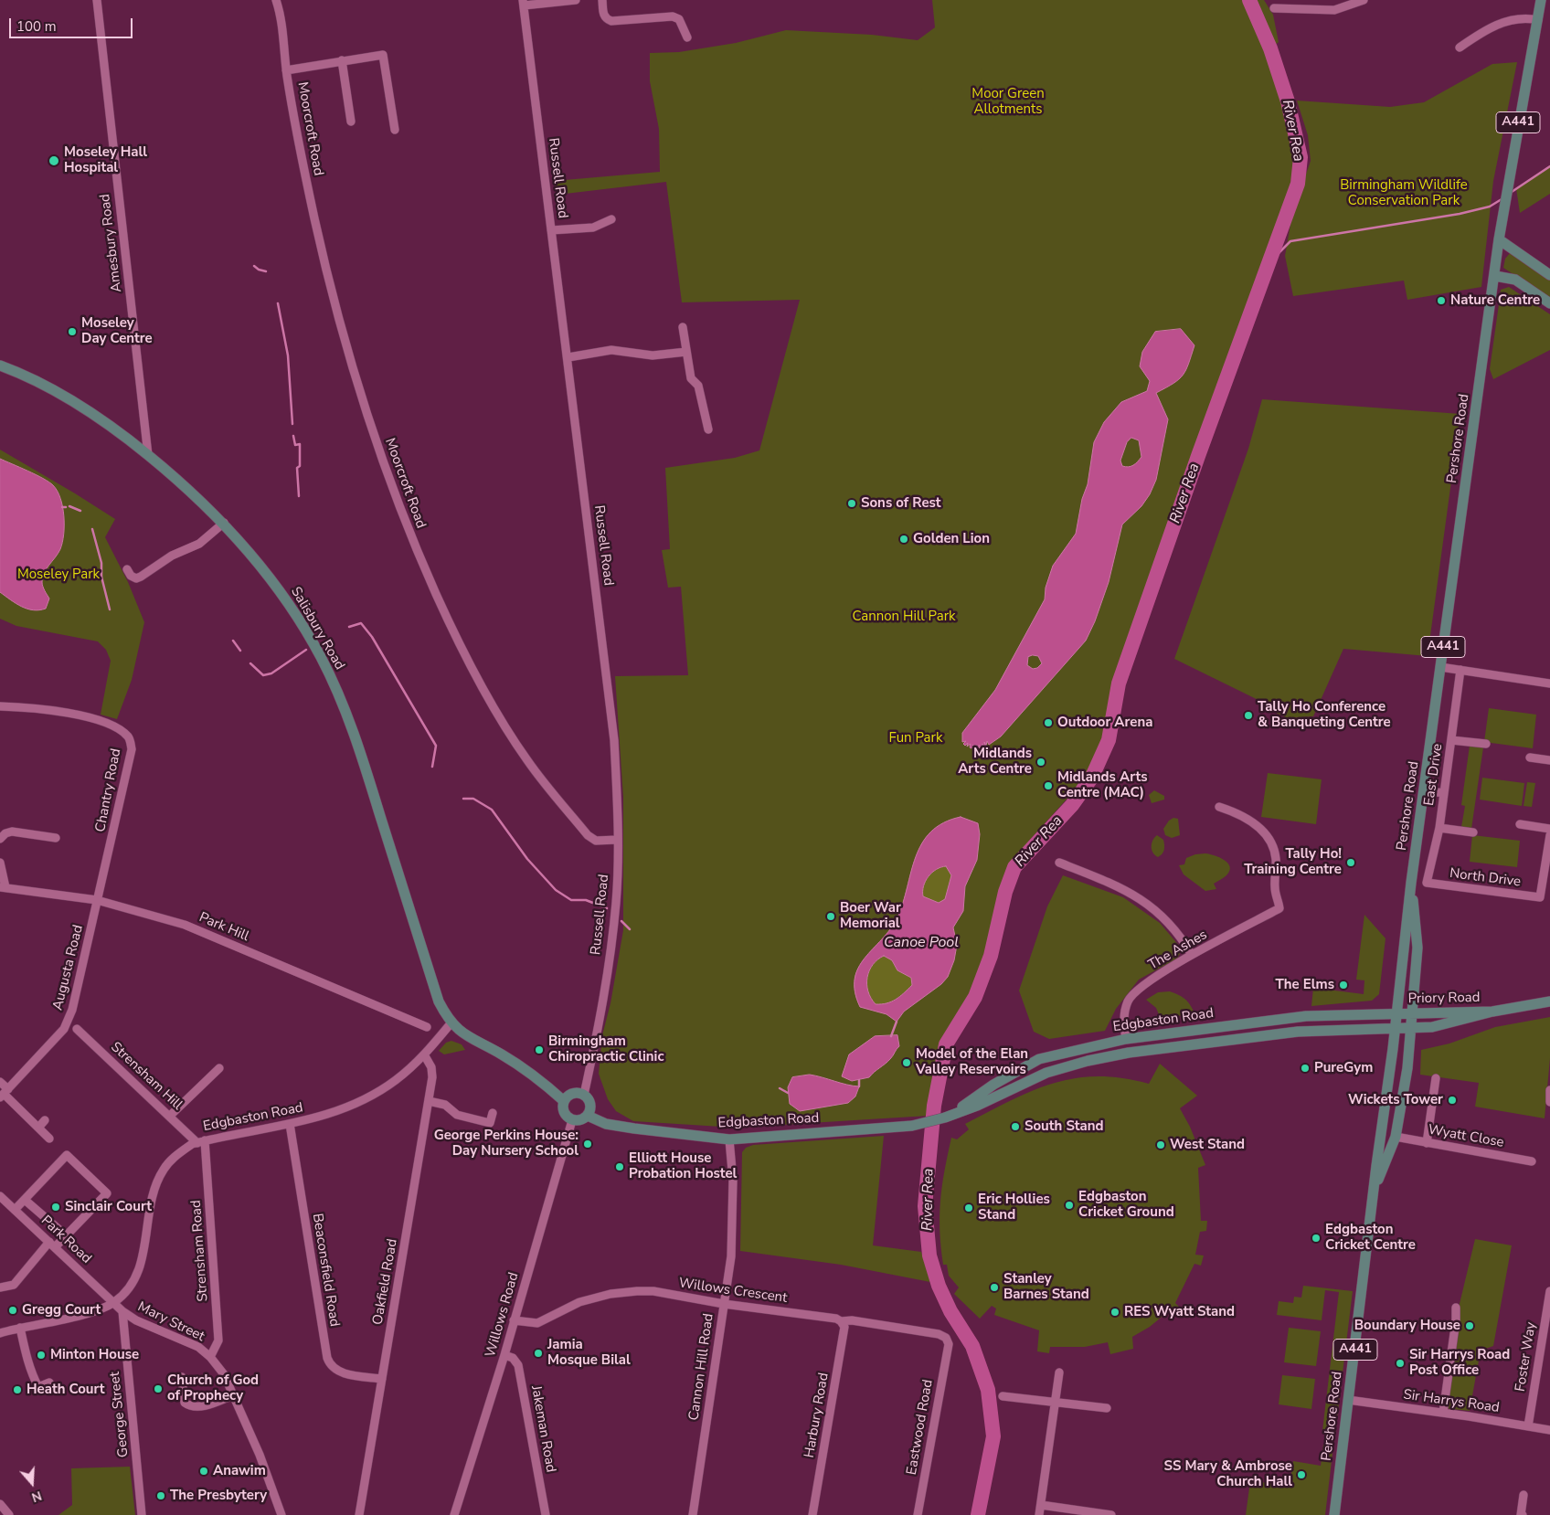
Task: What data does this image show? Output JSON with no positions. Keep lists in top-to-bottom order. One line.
{"streets":{"main road":["A441","Pershore Road","Salisbury Road","Priory Road","Edgbaston Road"],"street":["Moorcroft Road","Russell Road","Amesbury Road","East Drive","Chantry Road","North Drive","Park Hill","The Ashes","Augusta Road","Strensham Hill","Wyatt Close","Park Road","Strensham Road","Beaconsfield Road","Oakfield Road","Willows Crescent","Willows Road","Mary Street","Foster Way","Cannon Hill Road","Sir Harrys Road","George Street","Harbury Road","Eastwood Road","Jakeman Road"]},"crossings":[["Moorcroft Road","Russell Road"],["Russell Road","Edgbaston Road"],["Russell Road","Willows Road"],["Amesbury Road","Salisbury Road"],["Pershore Road","Priory Road"],["Pershore Road","Edgbaston Road"],["Pershore Road","Wyatt Close"],["Pershore Road","Sir Harrys Road"],["Salisbury Road","Edgbaston Road"],["East Drive","North Drive"],["Chantry Road","Park Hill"],["Chantry Road","Augusta Road"],["Park Hill","Augusta Road"],["The Ashes","Edgbaston Road"],["Priory Road","Edgbaston Road"],["Edgbaston Road","Strensham Hill"],["Edgbaston Road","Park Road"],["Edgbaston Road","Strensham Road"],["Edgbaston Road","Beaconsfield Road"],["Edgbaston Road","Oakfield Road"],["Edgbaston Road","Willows Road"],["Edgbaston Road","Mary Street"],["Edgbaston Road","Cannon Hill Road"],["Strensham Hill","Strensham Road"],["Park Road","Mary Street"],["Strensham Road","Mary Street"],["Beaconsfield Road","Oakfield Road"],["Willows Crescent","Willows Road"],["Willows Crescent","Cannon Hill Road"],["Willows Crescent","Harbury Road"],["Willows Crescent","Eastwood Road"],["Willows Road","Jakeman Road"],["Mary Street","George Street"],["Foster Way","Sir Harrys Road"]],"water":["River Rea","Canoe Pool"],"parks":["Moor Green Allotments","Birmingham Wildlife Conservation Park","Moseley Park","Cannon Hill Park","Fun Park"],"places":["Moseley Hall Hospital","Nature Centre","Moseley Day Centre","Sons of Rest","Golden Lion","Tally Ho Conference & Banqueting Centre","Outdoor Arena","Midlands Arts Centre","Midlands Arts Centre (MAC)","Tally Ho! Training Centre","Boer War Memorial","The Elms","Birmingham Chiropractic Clinic","Model of the Elan Valley Reservoirs","PureGym","Wickets Tower","South Stand","George Perkins House: Day Nursery School","West Stand","Elliott House Probation Hostel","Edgbaston Cricket Ground","Sinclair Court","Eric Hollies Stand","Edgbaston Cricket Centre","Stanley Barnes Stand","Gregg Court","RES Wyatt Stand","Boundary House","Jamia Mosque Bilal","Minton House","Sir Harrys Road Post Office","Church of God of Prophecy","Heath Court","Anawim","SS Mary & Ambrose Church Hall","The Presbytery"],"scale_bar":"100 m","north":"bottom"}
